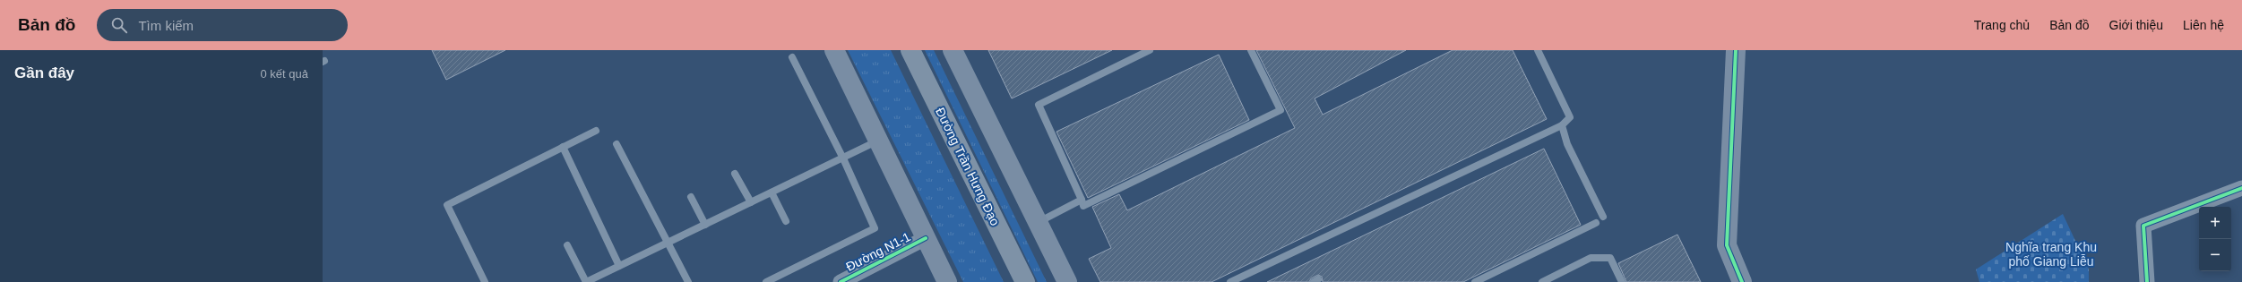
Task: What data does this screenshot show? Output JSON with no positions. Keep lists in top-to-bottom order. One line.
{"streets":{"highway":["Đường Trần Hưng Đạo"],"street":["Đường N1-1"]},"parks":["Nghĩa trang Khu phố Giang Liễu"],"page":{"header":"Bản đồ","search":"Tìm kiếm","nav":["Trang chủ","Bản đồ","Giới thiệu","Liên hệ"],"heading":["Gần đây","0 kết quả"],"map_buttons":["+","−"]}}
